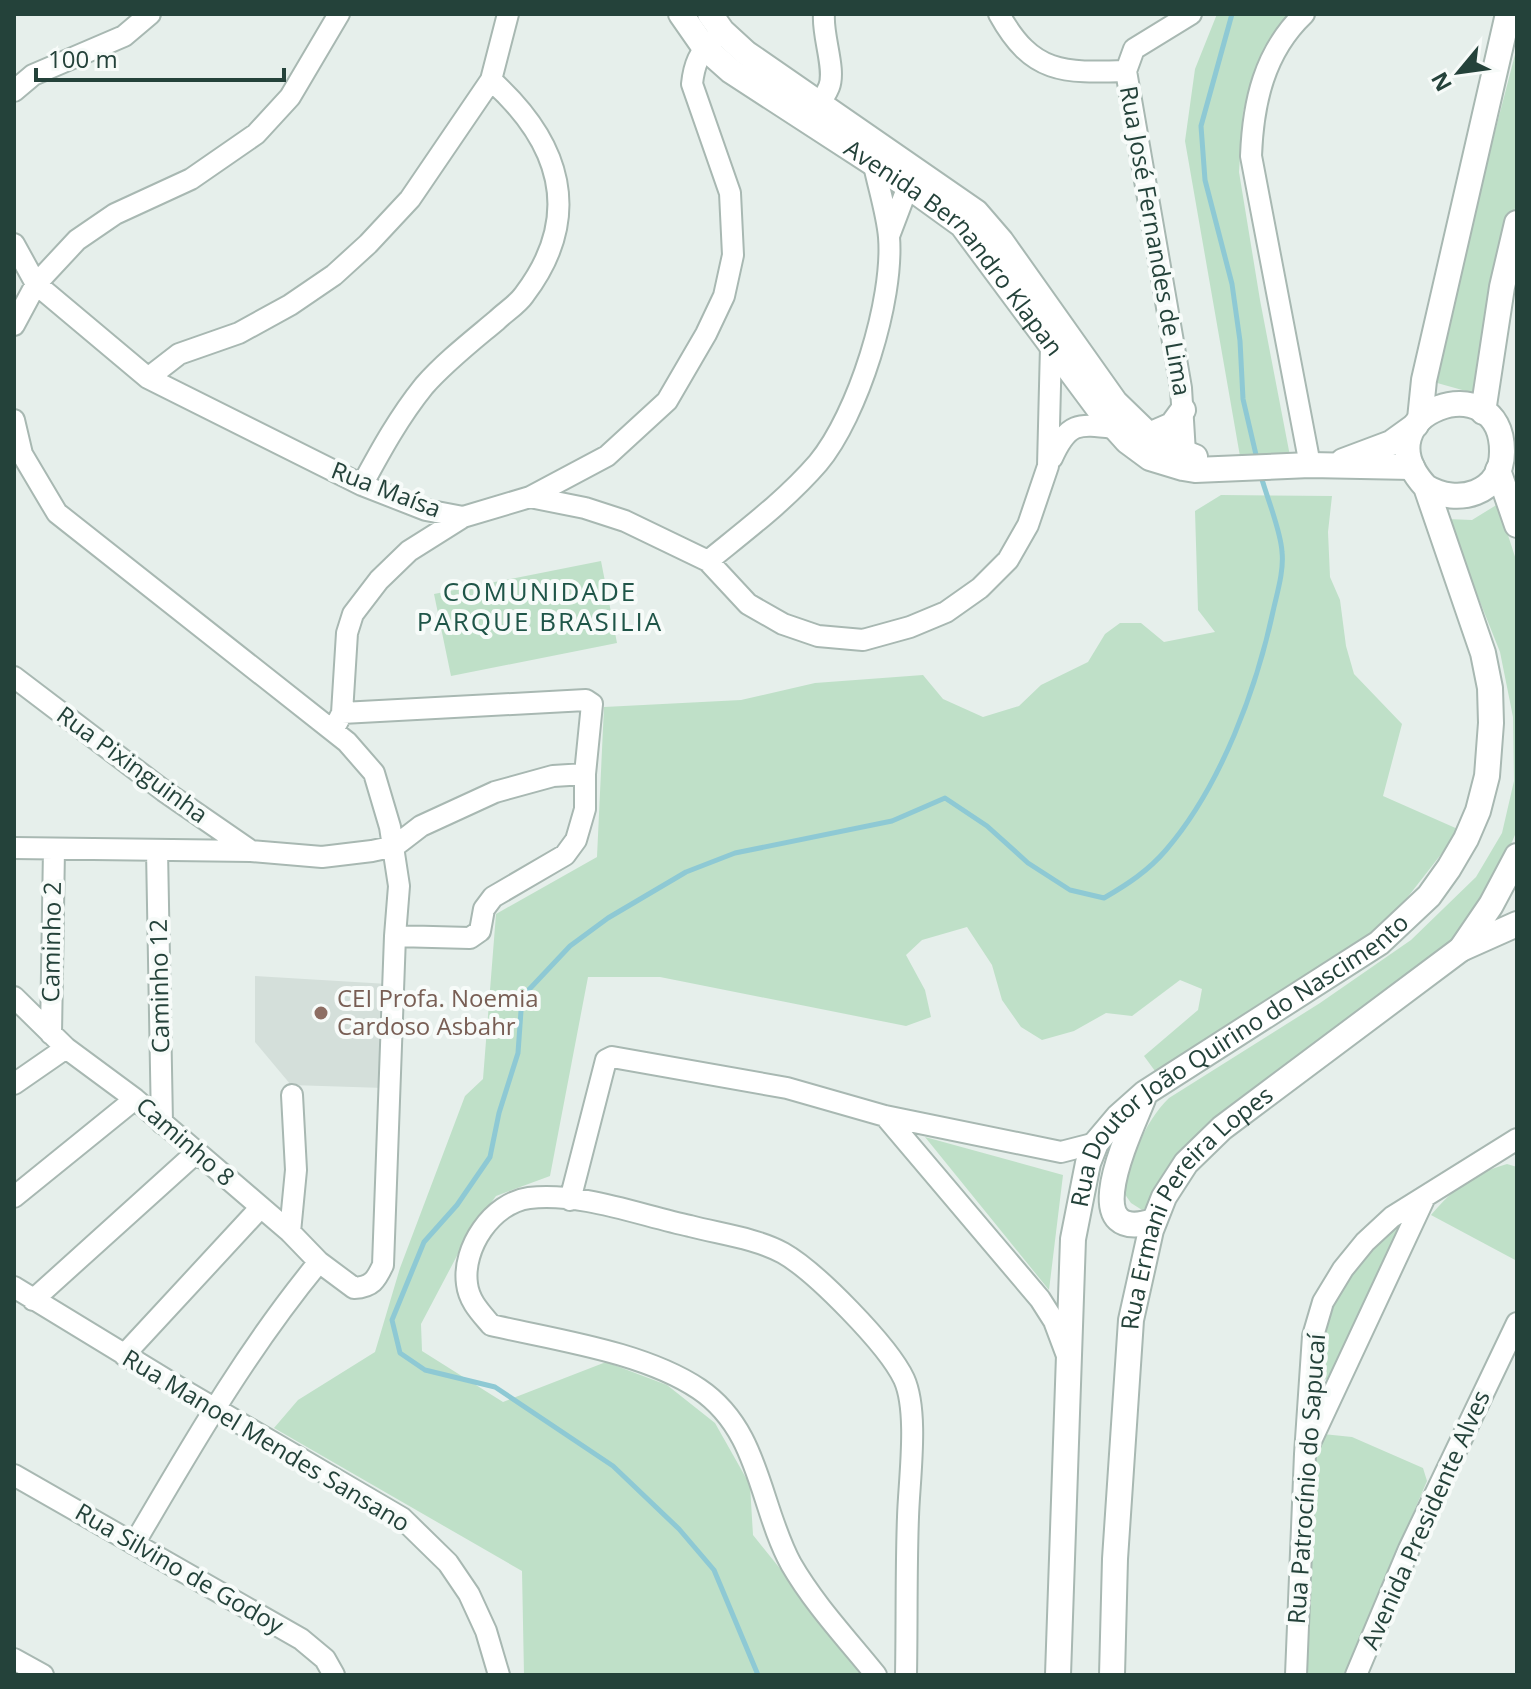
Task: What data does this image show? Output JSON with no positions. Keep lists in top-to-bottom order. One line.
{"streets":{"street":["Rua José Fernandes de Lima","Avenida Bernandro Klapan","Rua Maísa","Rua Pixinguinha","Caminho 2","Caminho 12","Rua Doutor João Quirino do Nascimento","Caminho 8","Rua Ermani Pereira Lopes","Rua Manoel Mendes Sansano","Rua Patrocínio do Sapucaí","Avenida Presidente Alves","Rua Silvino de Godoy"]},"crossings":[["Rua José Fernandes de Lima","Avenida Bernandro Klapan"],["Avenida Bernandro Klapan","Rua Maísa"],["Avenida Bernandro Klapan","Rua Doutor João Quirino do Nascimento"],["Caminho 2","Caminho 8"],["Caminho 12","Caminho 8"]],"districts":["COMUNIDADE PARQUE BRASILIA"],"places":["CEI Profa. Noemia Cardoso Asbahr"],"scale_bar":"100 m","north":"bottom left"}
